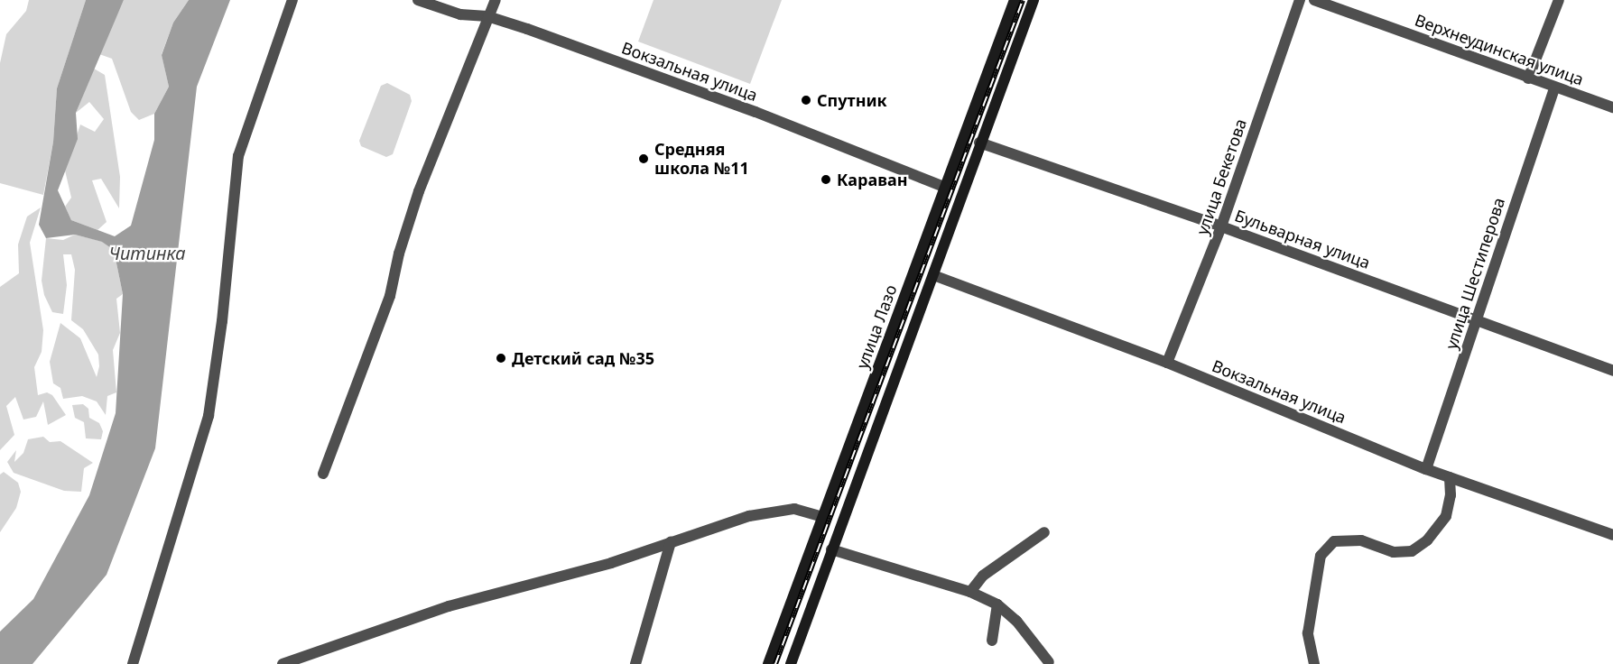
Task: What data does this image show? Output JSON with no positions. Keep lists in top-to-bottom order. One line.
{"streets":{"main road":["улица Лазо"],"street":["Верхнеудинская улица","Вокзальная улица","улица Бекетова","Бульварная улица","улица Шестиперова"]},"crossings":[["Верхнеудинская улица","улица Шестиперова"],["Вокзальная улица","улица Бекетова"],["Вокзальная улица","улица Шестиперова"],["Вокзальная улица","улица Лазо"],["улица Бекетова","Бульварная улица"],["Бульварная улица","улица Шестиперова"]],"water":["Читинка"],"places":["Спутник","Средняя школа №11","Караван","Детский сад №35"]}
